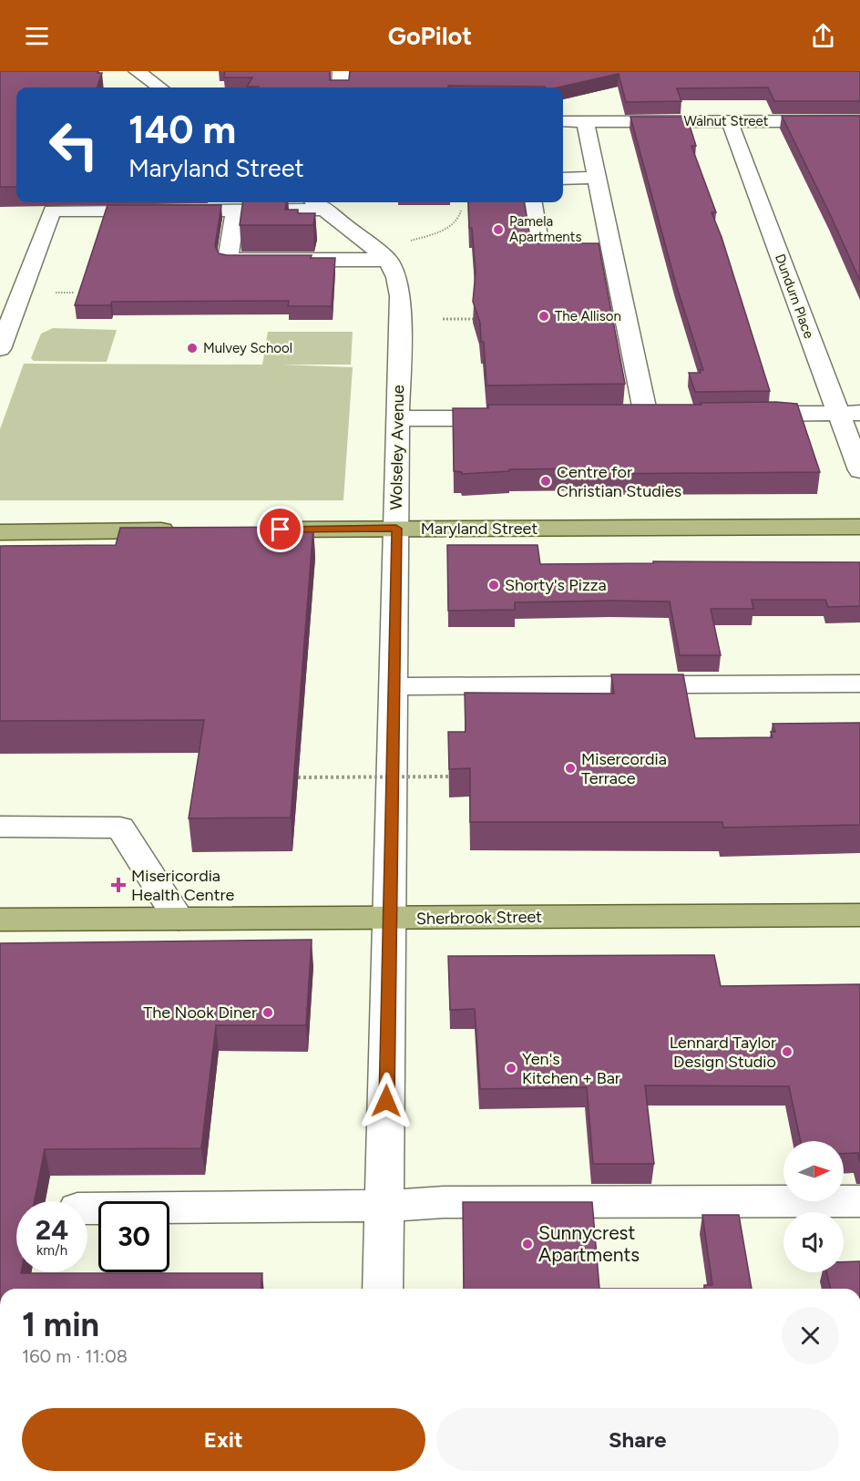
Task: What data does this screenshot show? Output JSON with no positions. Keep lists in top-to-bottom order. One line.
{"streets":{"main road":["Maryland Street","Sherbrook Street"],"street":["Walnut Street","Dundurn Place","Wolseley Avenue"]},"crossings":[["Walnut Street","Dundurn Place"],["Wolseley Avenue","Maryland Street"],["Wolseley Avenue","Sherbrook Street"]],"places":{"other":["Pamela Apartments","The Allison","Mulvey School","Centre for Christian Studies","Shorty's Pizza","Misercordia Terrace","The Nook Diner","Lennard Taylor Design Studio","Yen's Kitchen + Bar","Sunnycrest Apartments"],"health":["Misericordia Health Centre"]},"north":"right","page":{"header":"GoPilot","turn":["140 m","Maryland Street"],"speed":"24 km/h","limit":"30","heading":["1 min","160 m · 11:08"],"buttons":["Exit","Share"]}}
